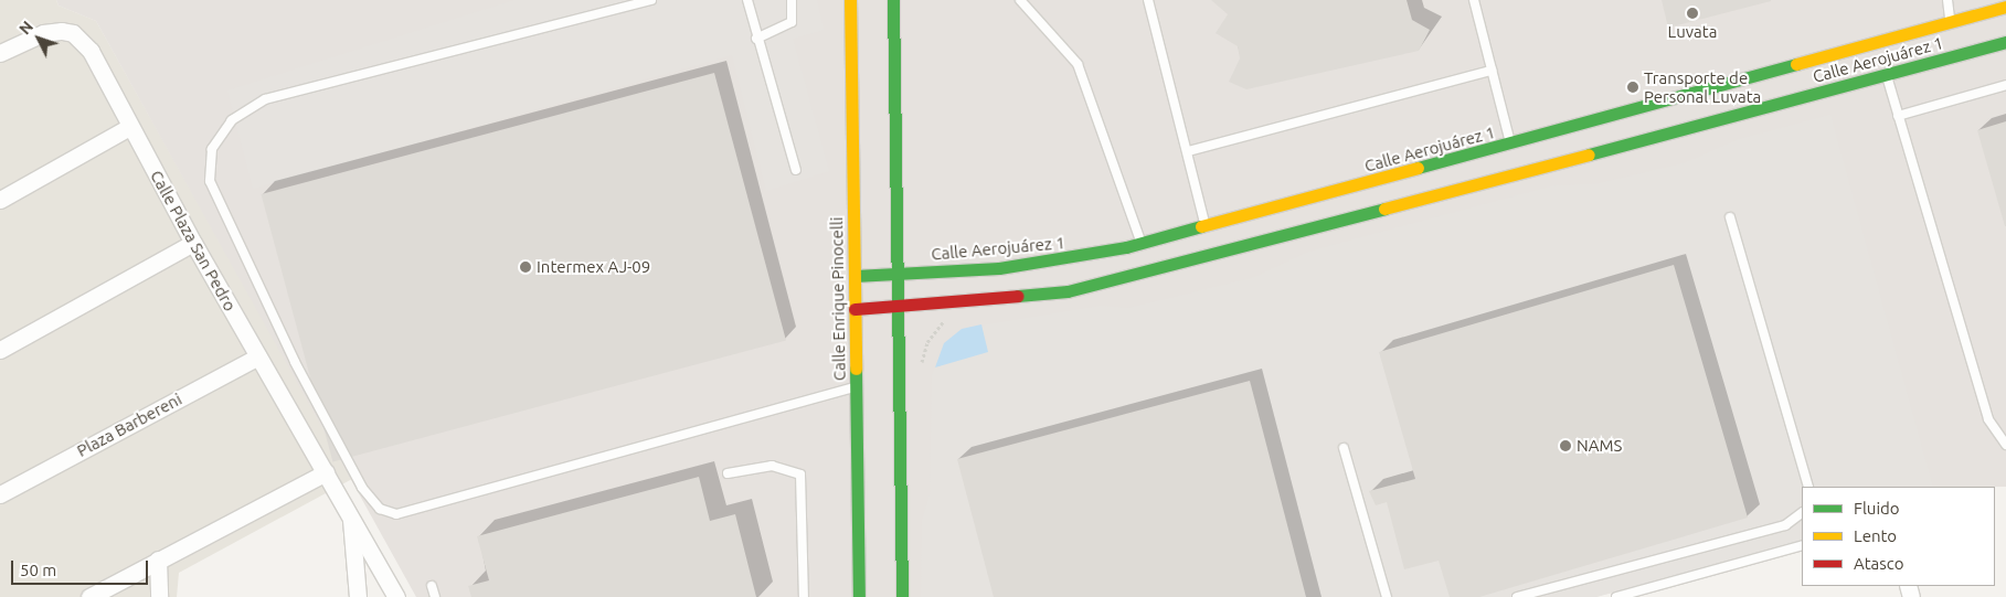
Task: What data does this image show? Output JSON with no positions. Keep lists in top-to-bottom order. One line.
{"streets":{"street":["Calle Aerojuárez 1","Calle Plaza San Pedro","Calle Enrique Pinocelli","Plaza Barbereni"]},"crossings":[["Calle Aerojuárez 1","Calle Enrique Pinocelli"],["Calle Plaza San Pedro","Plaza Barbereni"]],"places":["Luvata","Transporte de Personal Luvata","Intermex AJ-09","NAMS"],"legend":["Fluido","Lento","Atasco"],"scale_bar":"50 m","north":"top left"}
